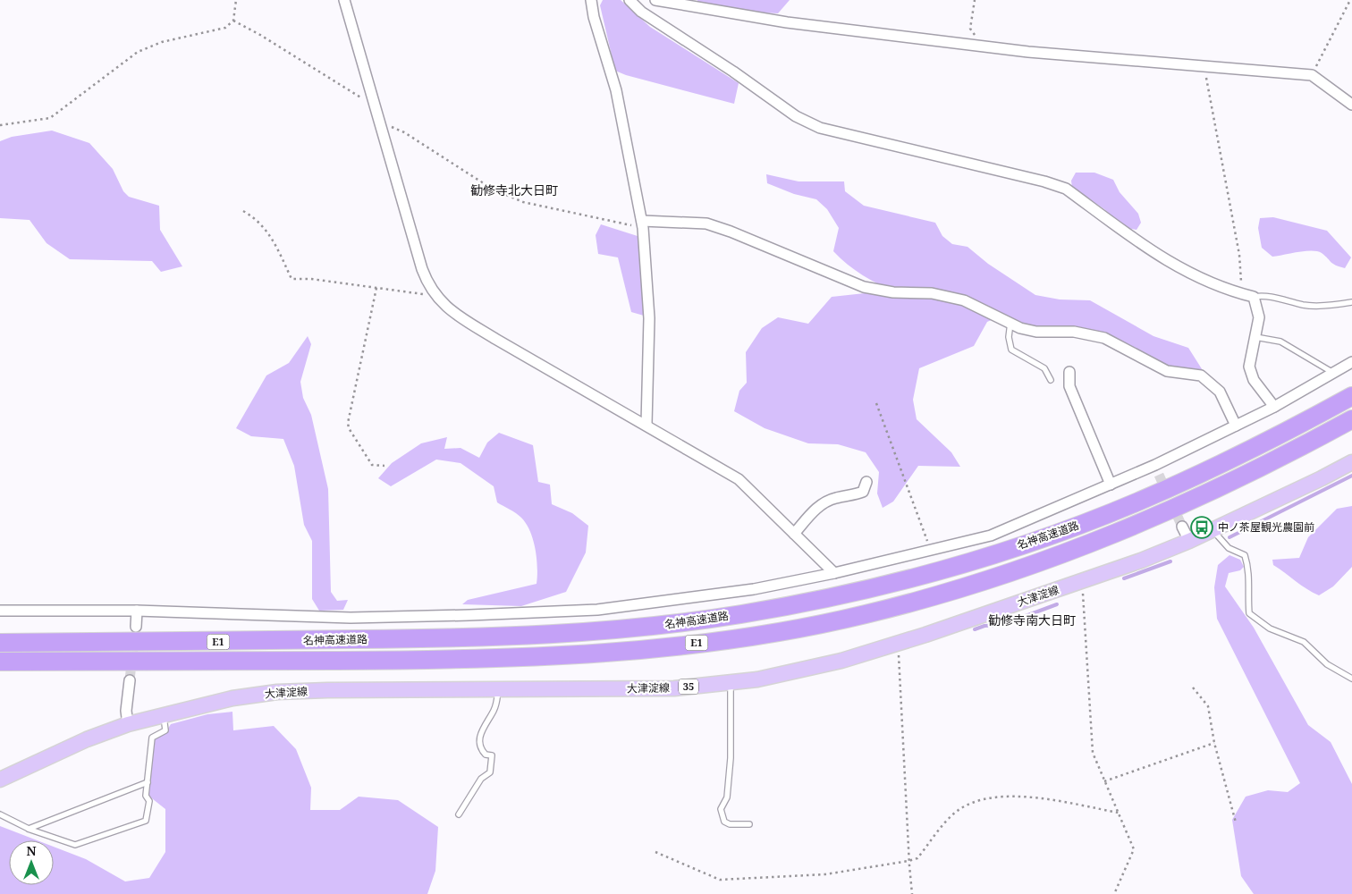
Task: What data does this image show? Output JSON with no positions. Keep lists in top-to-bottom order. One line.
{"streets":{"highway":["名神高速道路","E1"],"main road":["大津淀線","35"]},"districts":["勧修寺北大日町","勧修寺南大日町"],"places":{"bus stop":["中ノ茶屋観光農園前"]},"north":"top"}
